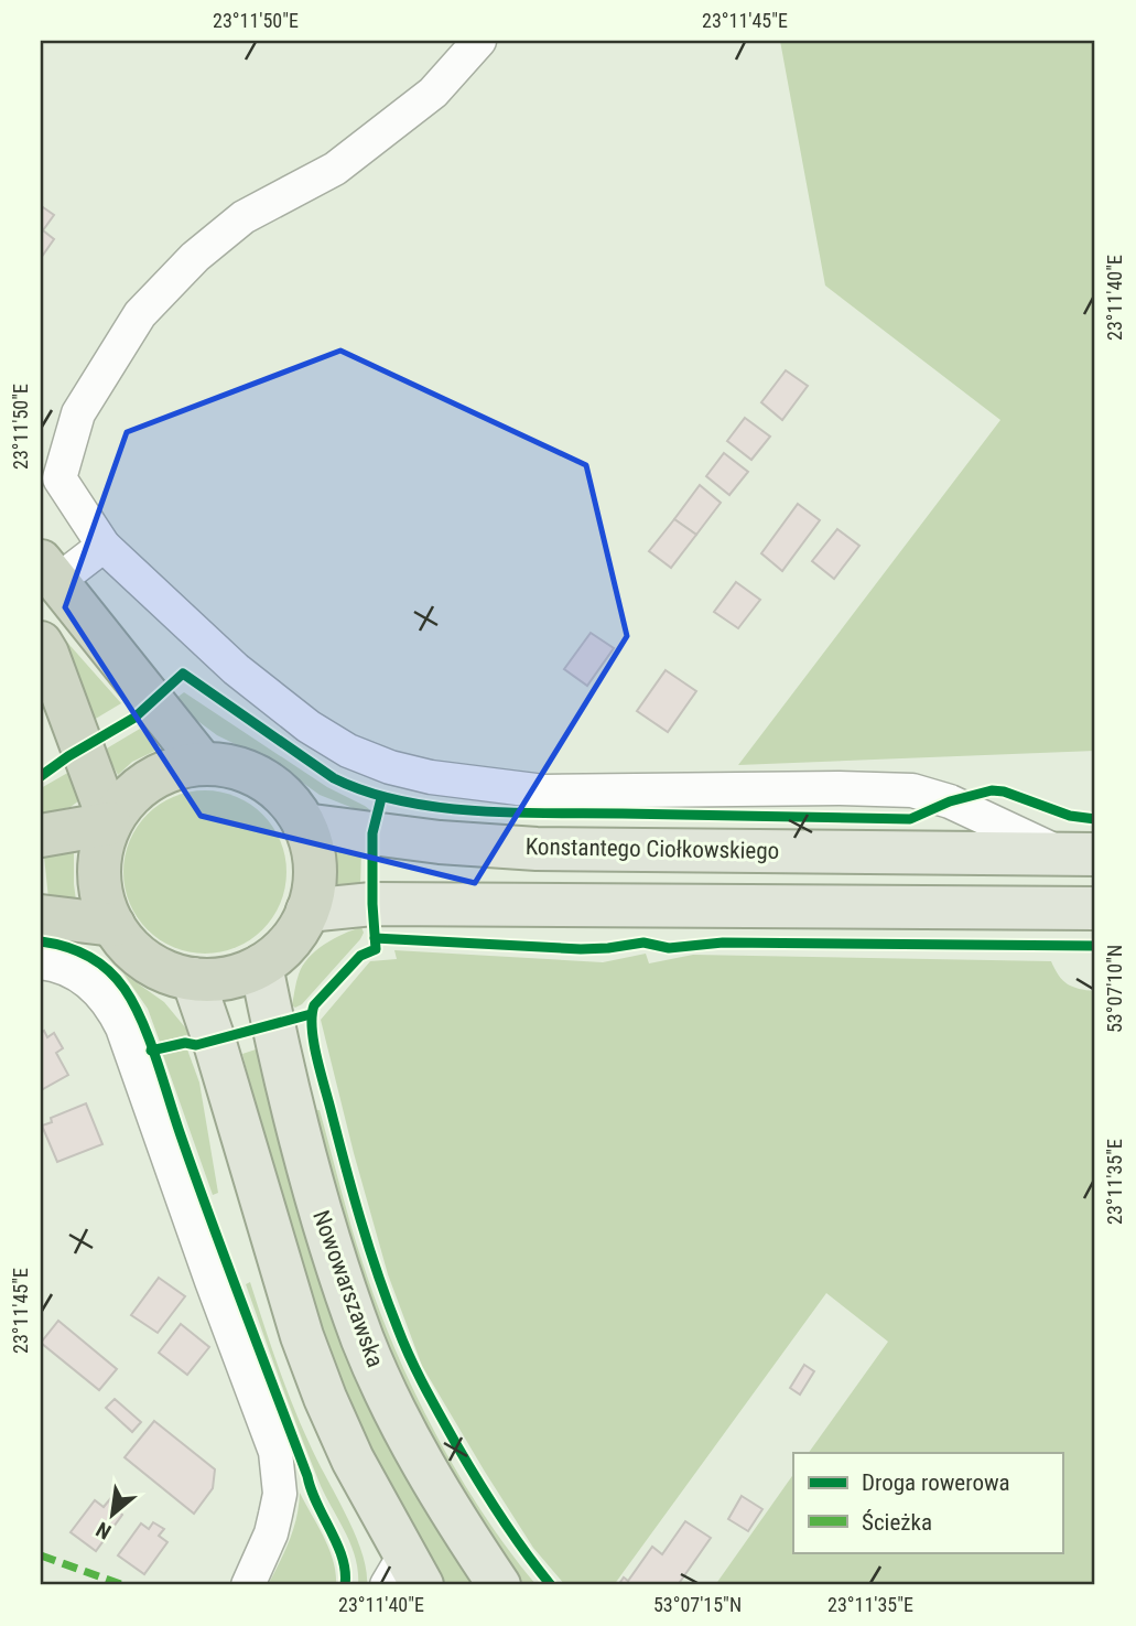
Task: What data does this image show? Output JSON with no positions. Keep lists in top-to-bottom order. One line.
{"streets":{"main road":["Konstantego Ciołkowskiego","Nowowarszawska"]},"crossings":[["Konstantego Ciołkowskiego","Nowowarszawska"]],"legend":["Droga rowerowa","Ścieżka"],"north":"bottom left","coordinates":["23°11'50\"E","23°11'45\"E","23°11'40\"E","53°07'10\"N","23°11'35\"E","53°07'15\"N"]}
